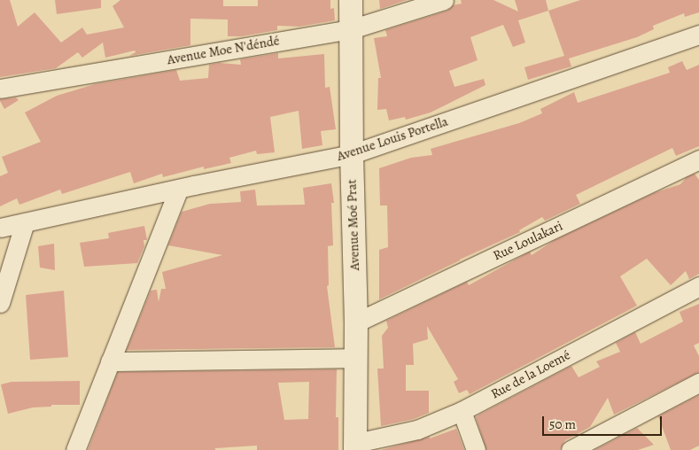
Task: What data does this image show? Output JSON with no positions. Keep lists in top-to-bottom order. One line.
{"streets":{"street":["Avenue Moe N'déndé","Avenue Louis Portella","Avenue Moé Prat","Rue Loulakari","Rue de la Loemé"]},"crossings":[["Avenue Moe N'déndé","Avenue Moé Prat"],["Avenue Louis Portella","Avenue Moé Prat"],["Avenue Moé Prat","Rue Loulakari"],["Avenue Moé Prat","Rue de la Loemé"]],"scale_bar":"50 m"}
